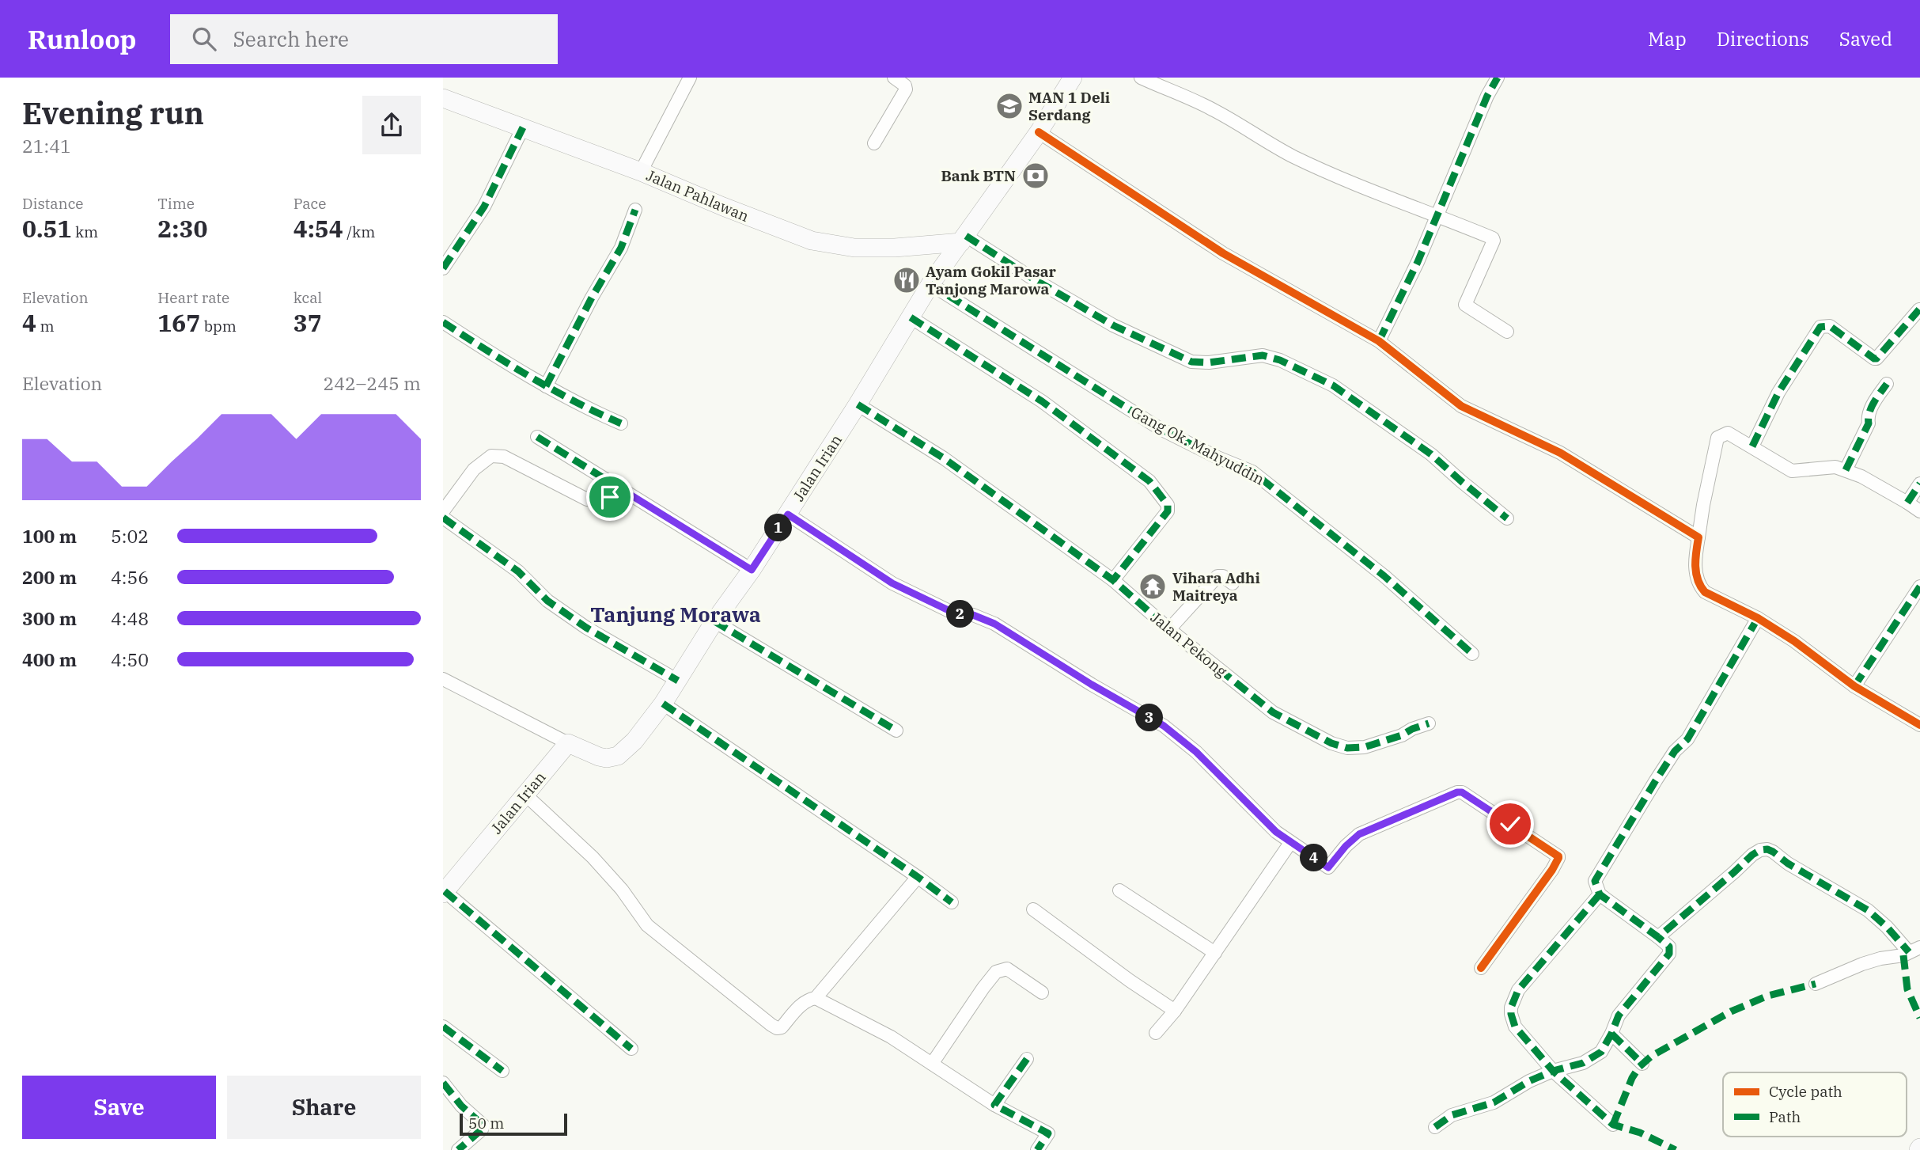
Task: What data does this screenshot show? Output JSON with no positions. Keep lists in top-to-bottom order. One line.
{"streets":{"main road":["Jalan Pahlawan","Jalan Irian"],"street":["Gang Ok. Mahyuddin","Jalan Pekong"]},"crossings":[["Jalan Pahlawan","Jalan Irian"],["Gang Ok. Mahyuddin","Jalan Irian"],["Jalan Irian","Jalan Pekong"]],"districts":["Tanjung Morawa"],"places":{"school or university":["MAN 1 Deli Serdang"],"bank":["Bank BTN"],"restaurant":["Ayam Gokil Pasar Tanjong Marowa"],"temple":["Vihara Adhi Maitreya"]},"legend":["Cycle path","Path"],"scale_bar":"50 m","page":{"header":"Runloop","search":"Search here","nav":["Map","Directions","Saved"],"heading":["Evening run","21:41"],"stats":[["Distance","0.51 km"],["Time","2:30"],["Pace","4:54 /km"],["Elevation","4 m"],["Heart rate","167 bpm"],["kcal","37"]],"chart":["Elevation","242–245 m"],"pins":["1","2","3","4"],"list":[{"name":"100 m","note":"5:02"},{"name":"200 m","note":"4:56"},{"name":"300 m","note":"4:48"},{"name":"400 m","note":"4:50"}],"buttons":["Save","Share"],"scale":"50 m"}}
